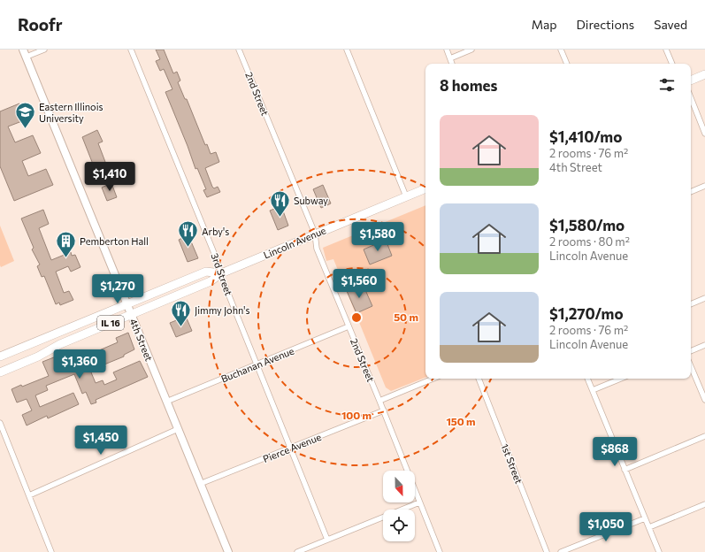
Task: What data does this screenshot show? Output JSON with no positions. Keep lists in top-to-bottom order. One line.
{"streets":{"main road":["Lincoln Avenue","IL 16"],"street":["2nd Street","3rd Street","4th Street","Buchanan Avenue","Pierce Avenue","1st Street"]},"crossings":[["2nd Street","Lincoln Avenue"],["2nd Street","Buchanan Avenue"],["2nd Street","Pierce Avenue"],["Lincoln Avenue","3rd Street"],["Lincoln Avenue","4th Street"],["3rd Street","Buchanan Avenue"],["3rd Street","Pierce Avenue"],["4th Street","Buchanan Avenue"],["4th Street","Pierce Avenue"]],"places":{"school or university":["Eastern Illinois University"],"restaurant":["Subway","Arby's","Jimmy John's"],"building":["Pemberton Hall"]},"north":"bottom","page":{"header":"Roofr","nav":["Map","Directions","Saved"],"heading":"8 homes","list":[{"name":"$1,410/mo","note":"2 rooms · 76 m² · 4th Street"},{"name":"$1,580/mo","note":"2 rooms · 80 m² · Lincoln Avenue"},{"name":"$1,270/mo","note":"2 rooms · 76 m² · Lincoln Avenue"}],"price":["$1,410","$1,580","$1,560","$1,270","$1,360","$1,450","$868","$1,050"]},"rings":["50 m","100 m","150 m"]}
